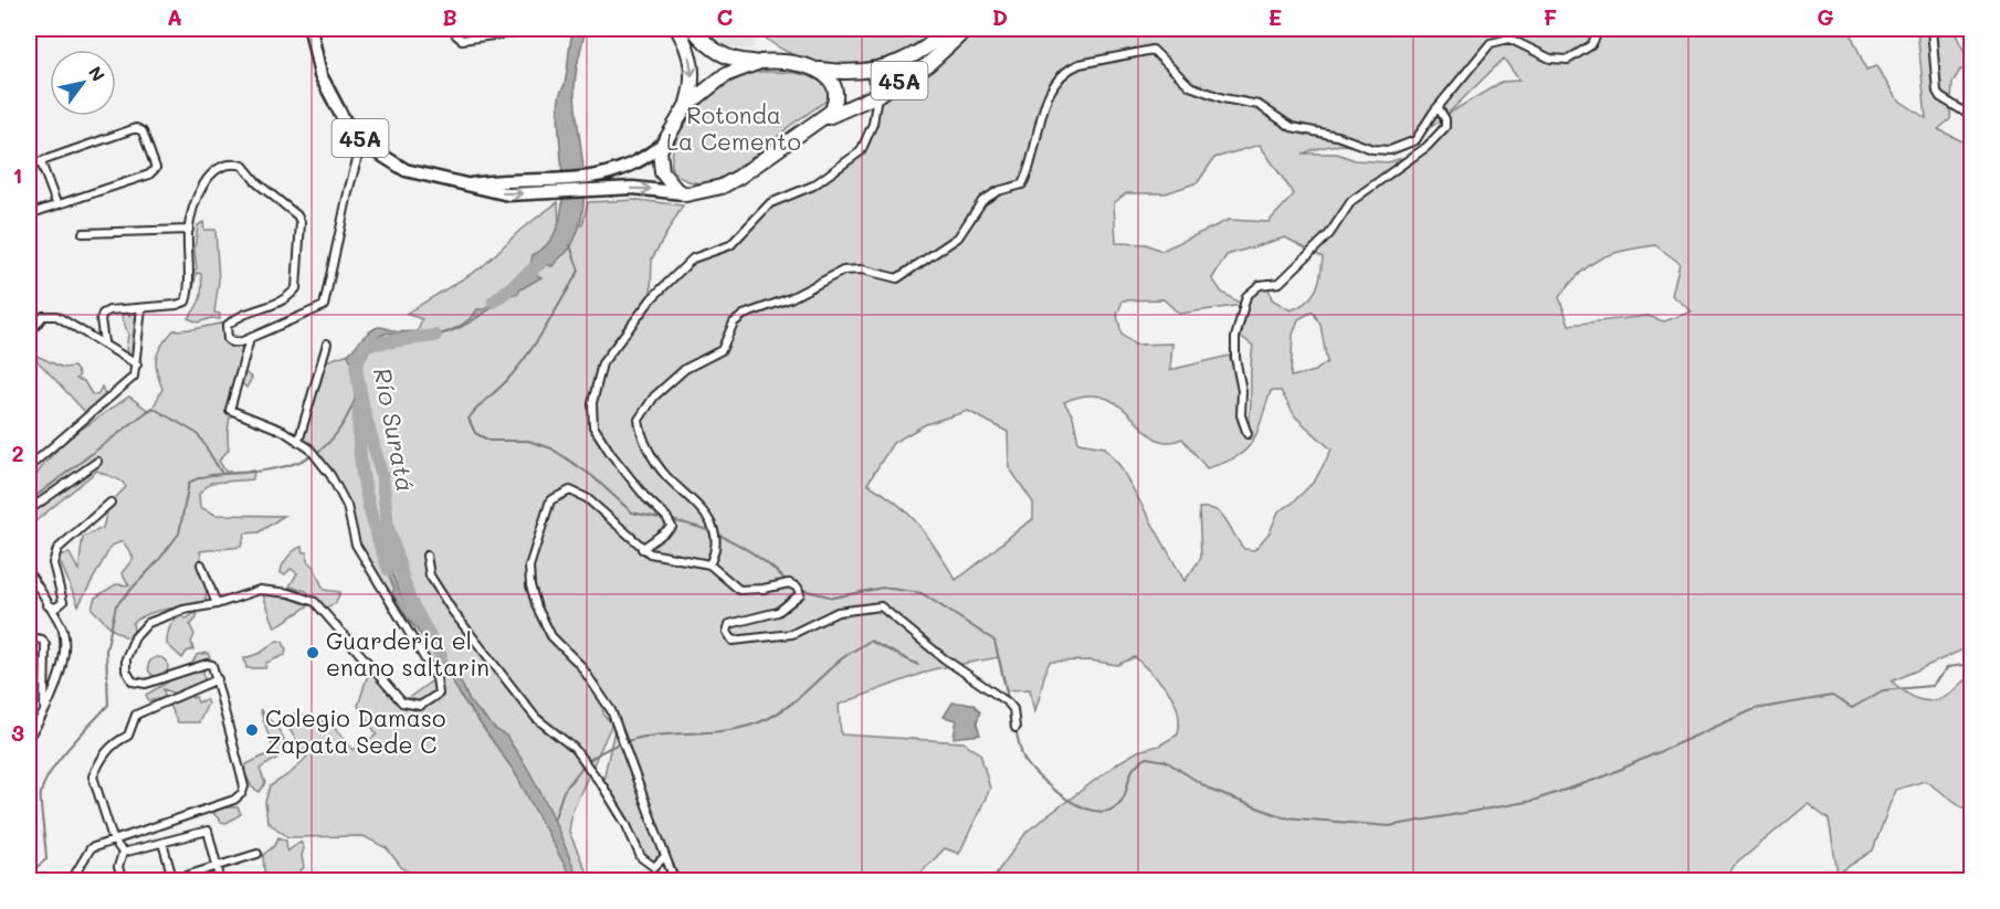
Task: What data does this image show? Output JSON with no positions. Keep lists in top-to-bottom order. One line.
{"streets":{"highway":["45A"]},"water":["Río Suratá"],"parks":["Rotonda La Cemento"],"places":["Guarderia el enano saltarin","Colegio Damaso Zapata Sede C"],"north":"top right","grid":{"columns":["A","B","C","D","E","F","G"],"rows":["1","2","3"]}}
